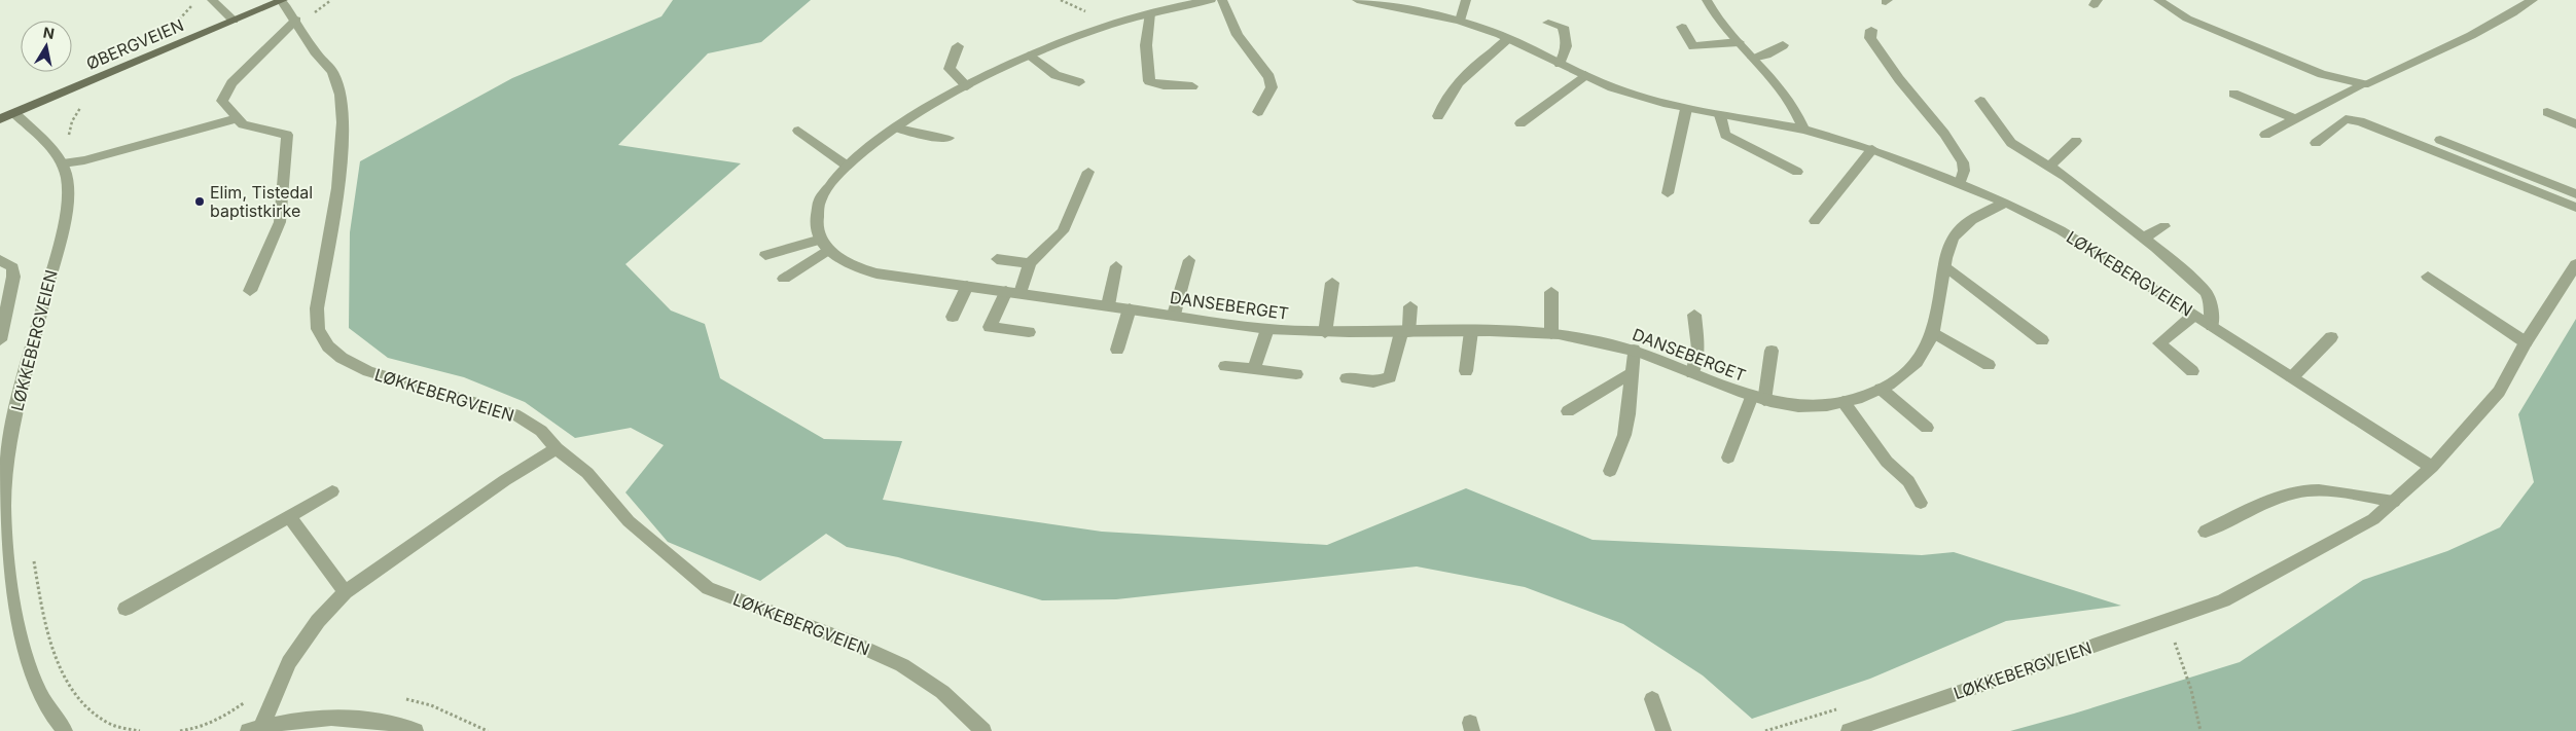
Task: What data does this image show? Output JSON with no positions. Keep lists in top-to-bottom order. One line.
{"streets":{"main road":["ØBERGVEIEN"],"street":["LØKKEBERGVEIEN","DANSEBERGET"]},"crossings":[["ØBERGVEIEN","LØKKEBERGVEIEN"],["LØKKEBERGVEIEN","DANSEBERGET"]],"places":["Elim, Tistedal baptistkirke"],"north":"top"}
